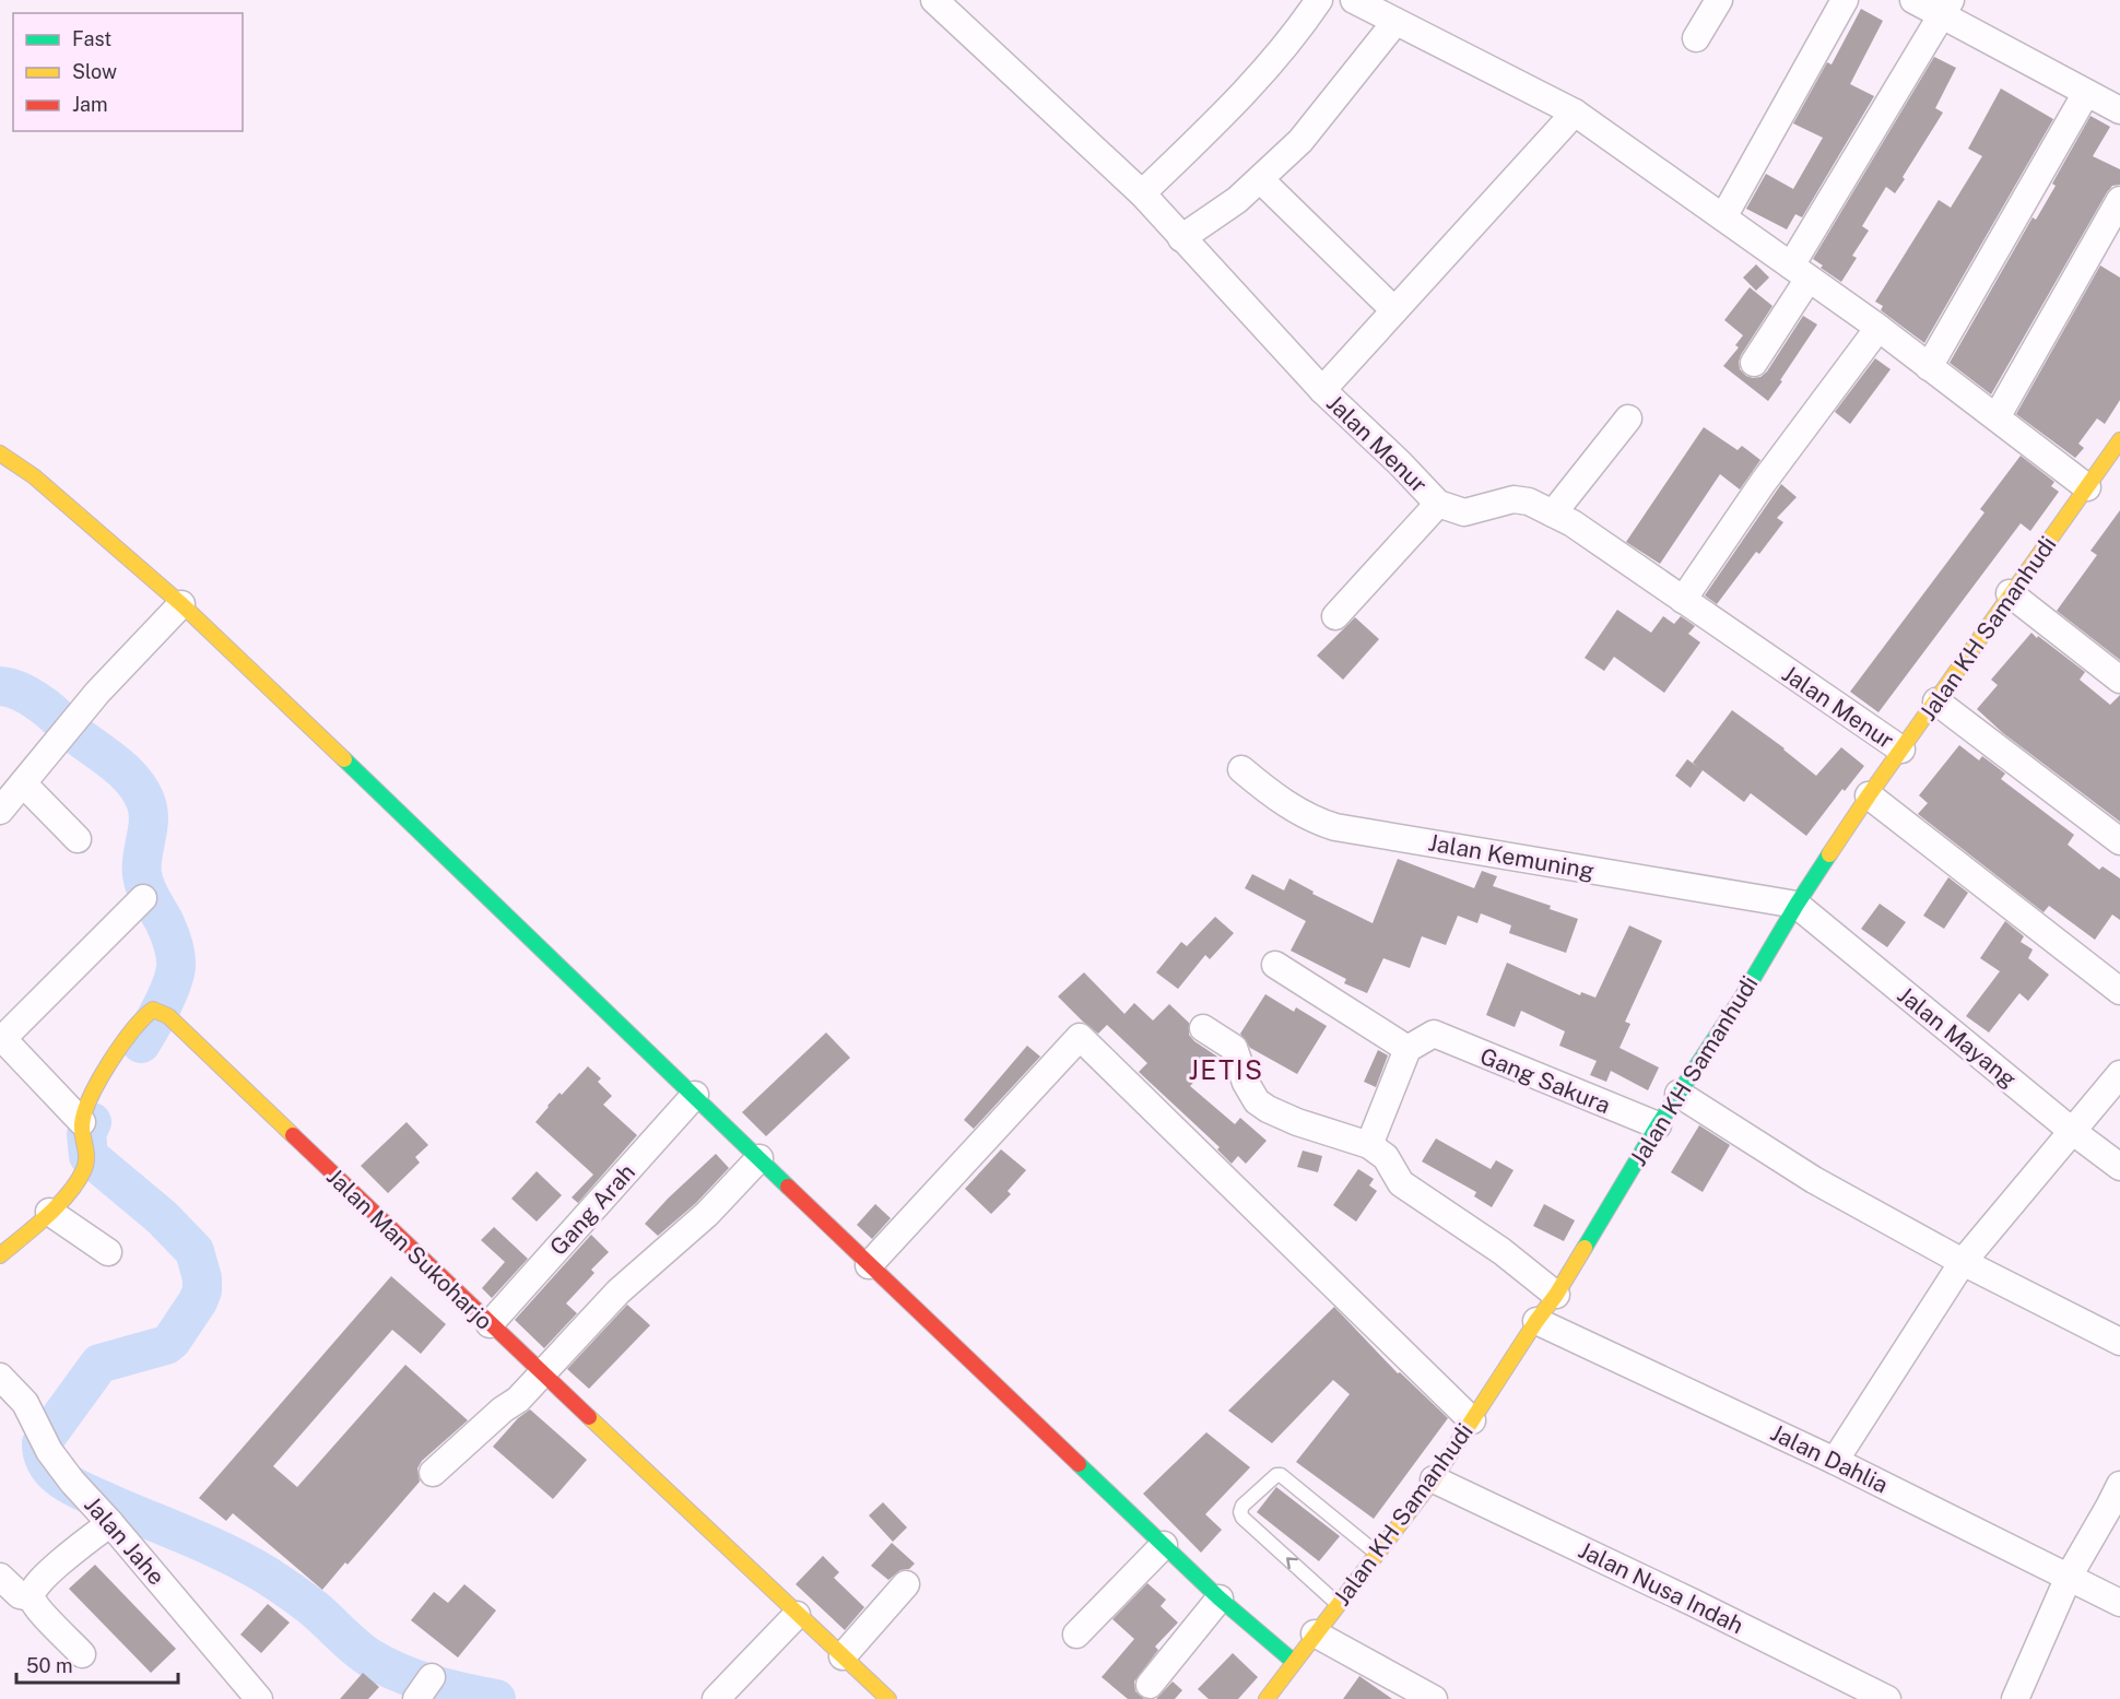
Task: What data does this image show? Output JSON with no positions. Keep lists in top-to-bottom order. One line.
{"streets":{"street":["Jalan Menur","Jalan KH Samanhudi","Jalan Kemuning","Jalan Mayang","Gang Sakura","Gang Arah","Jalan Man Sukoharjo","Jalan Dahlia","Jalan Jahe","Jalan Nusa Indah"]},"crossings":[["Jalan Menur","Jalan KH Samanhudi"],["Jalan KH Samanhudi","Jalan Kemuning"],["Jalan KH Samanhudi","Jalan Mayang"],["Jalan KH Samanhudi","Gang Sakura"],["Jalan KH Samanhudi","Jalan Dahlia"],["Jalan KH Samanhudi","Jalan Nusa Indah"],["Jalan Kemuning","Jalan Mayang"],["Gang Arah","Jalan Man Sukoharjo"]],"districts":["JETIS"],"legend":["Fast","Slow","Jam"],"scale_bar":"50 m"}
